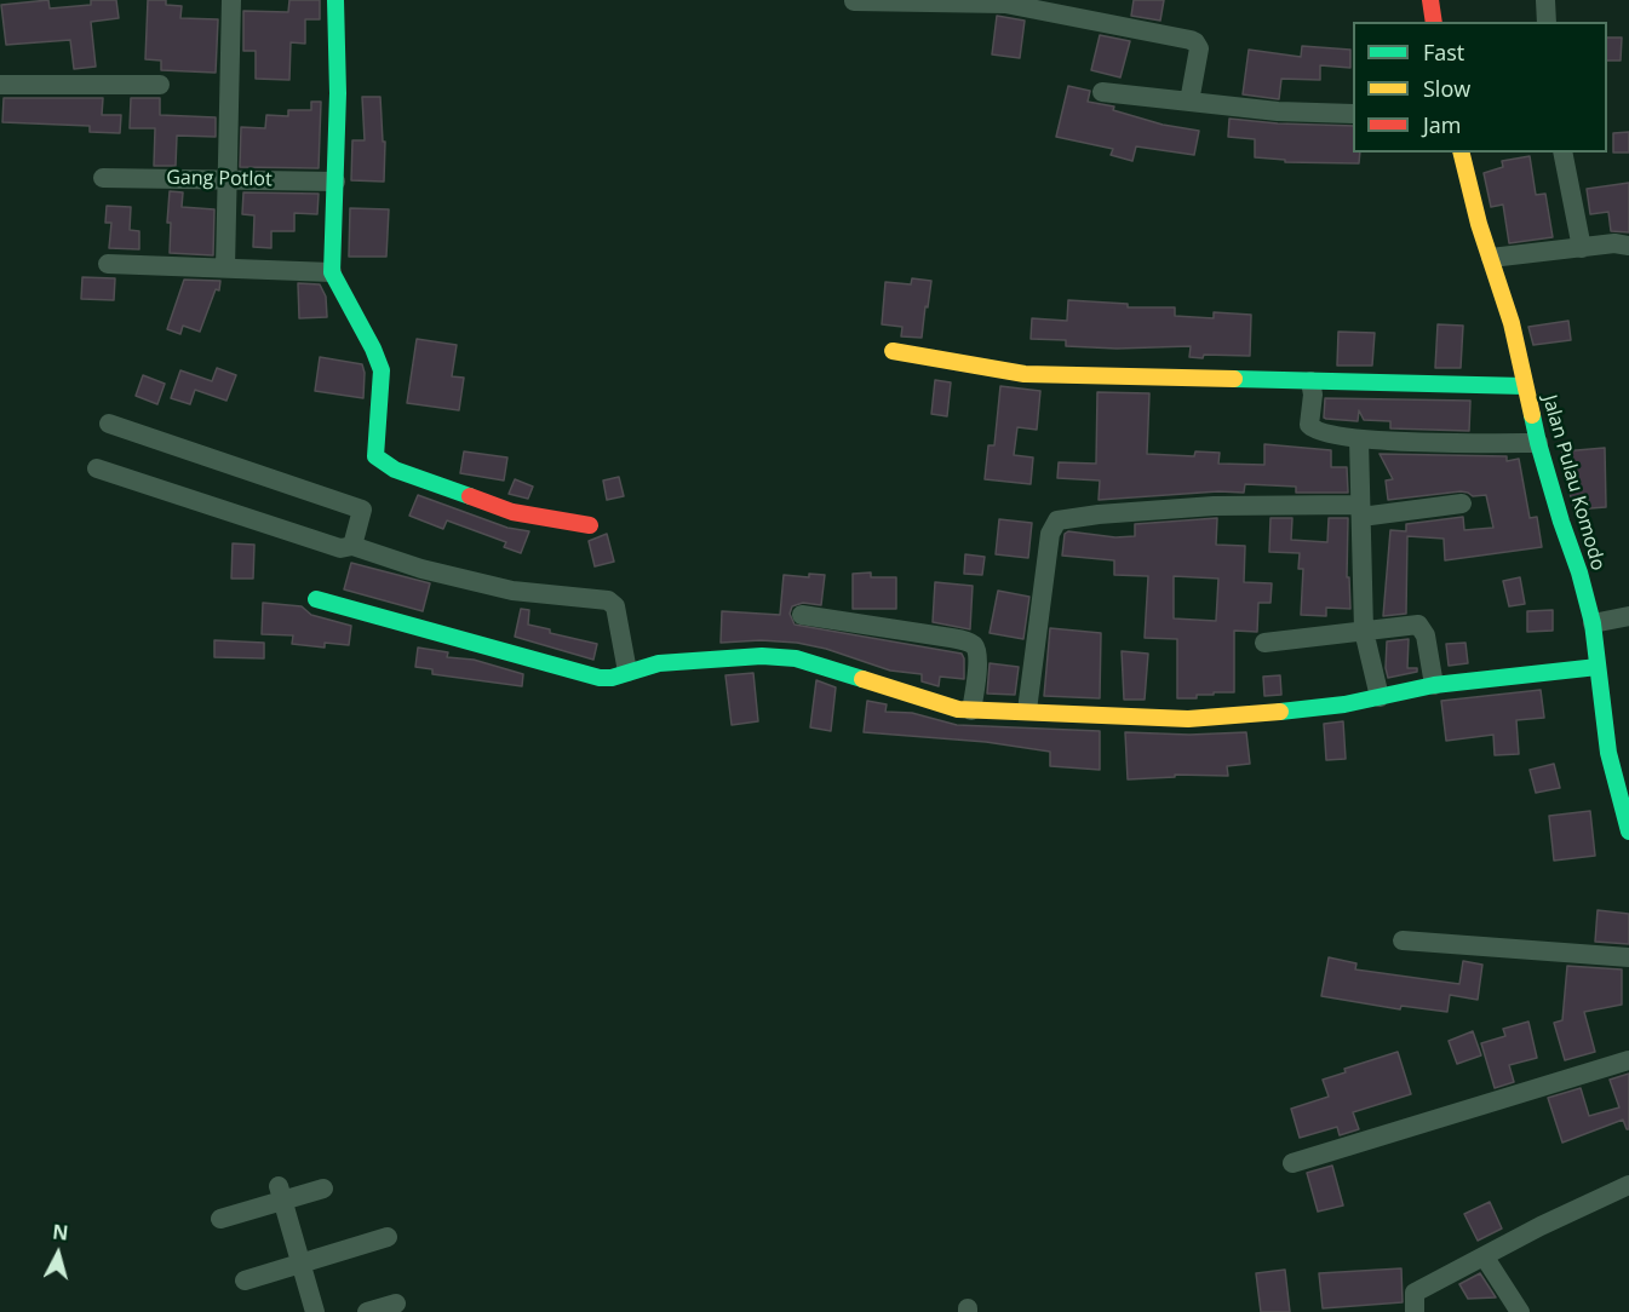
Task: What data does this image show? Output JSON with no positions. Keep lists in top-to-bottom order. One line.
{"streets":{"street":["Gang Potlot","Jalan Pulau Komodo"]},"legend":["Fast","Slow","Jam"],"north":"top"}
